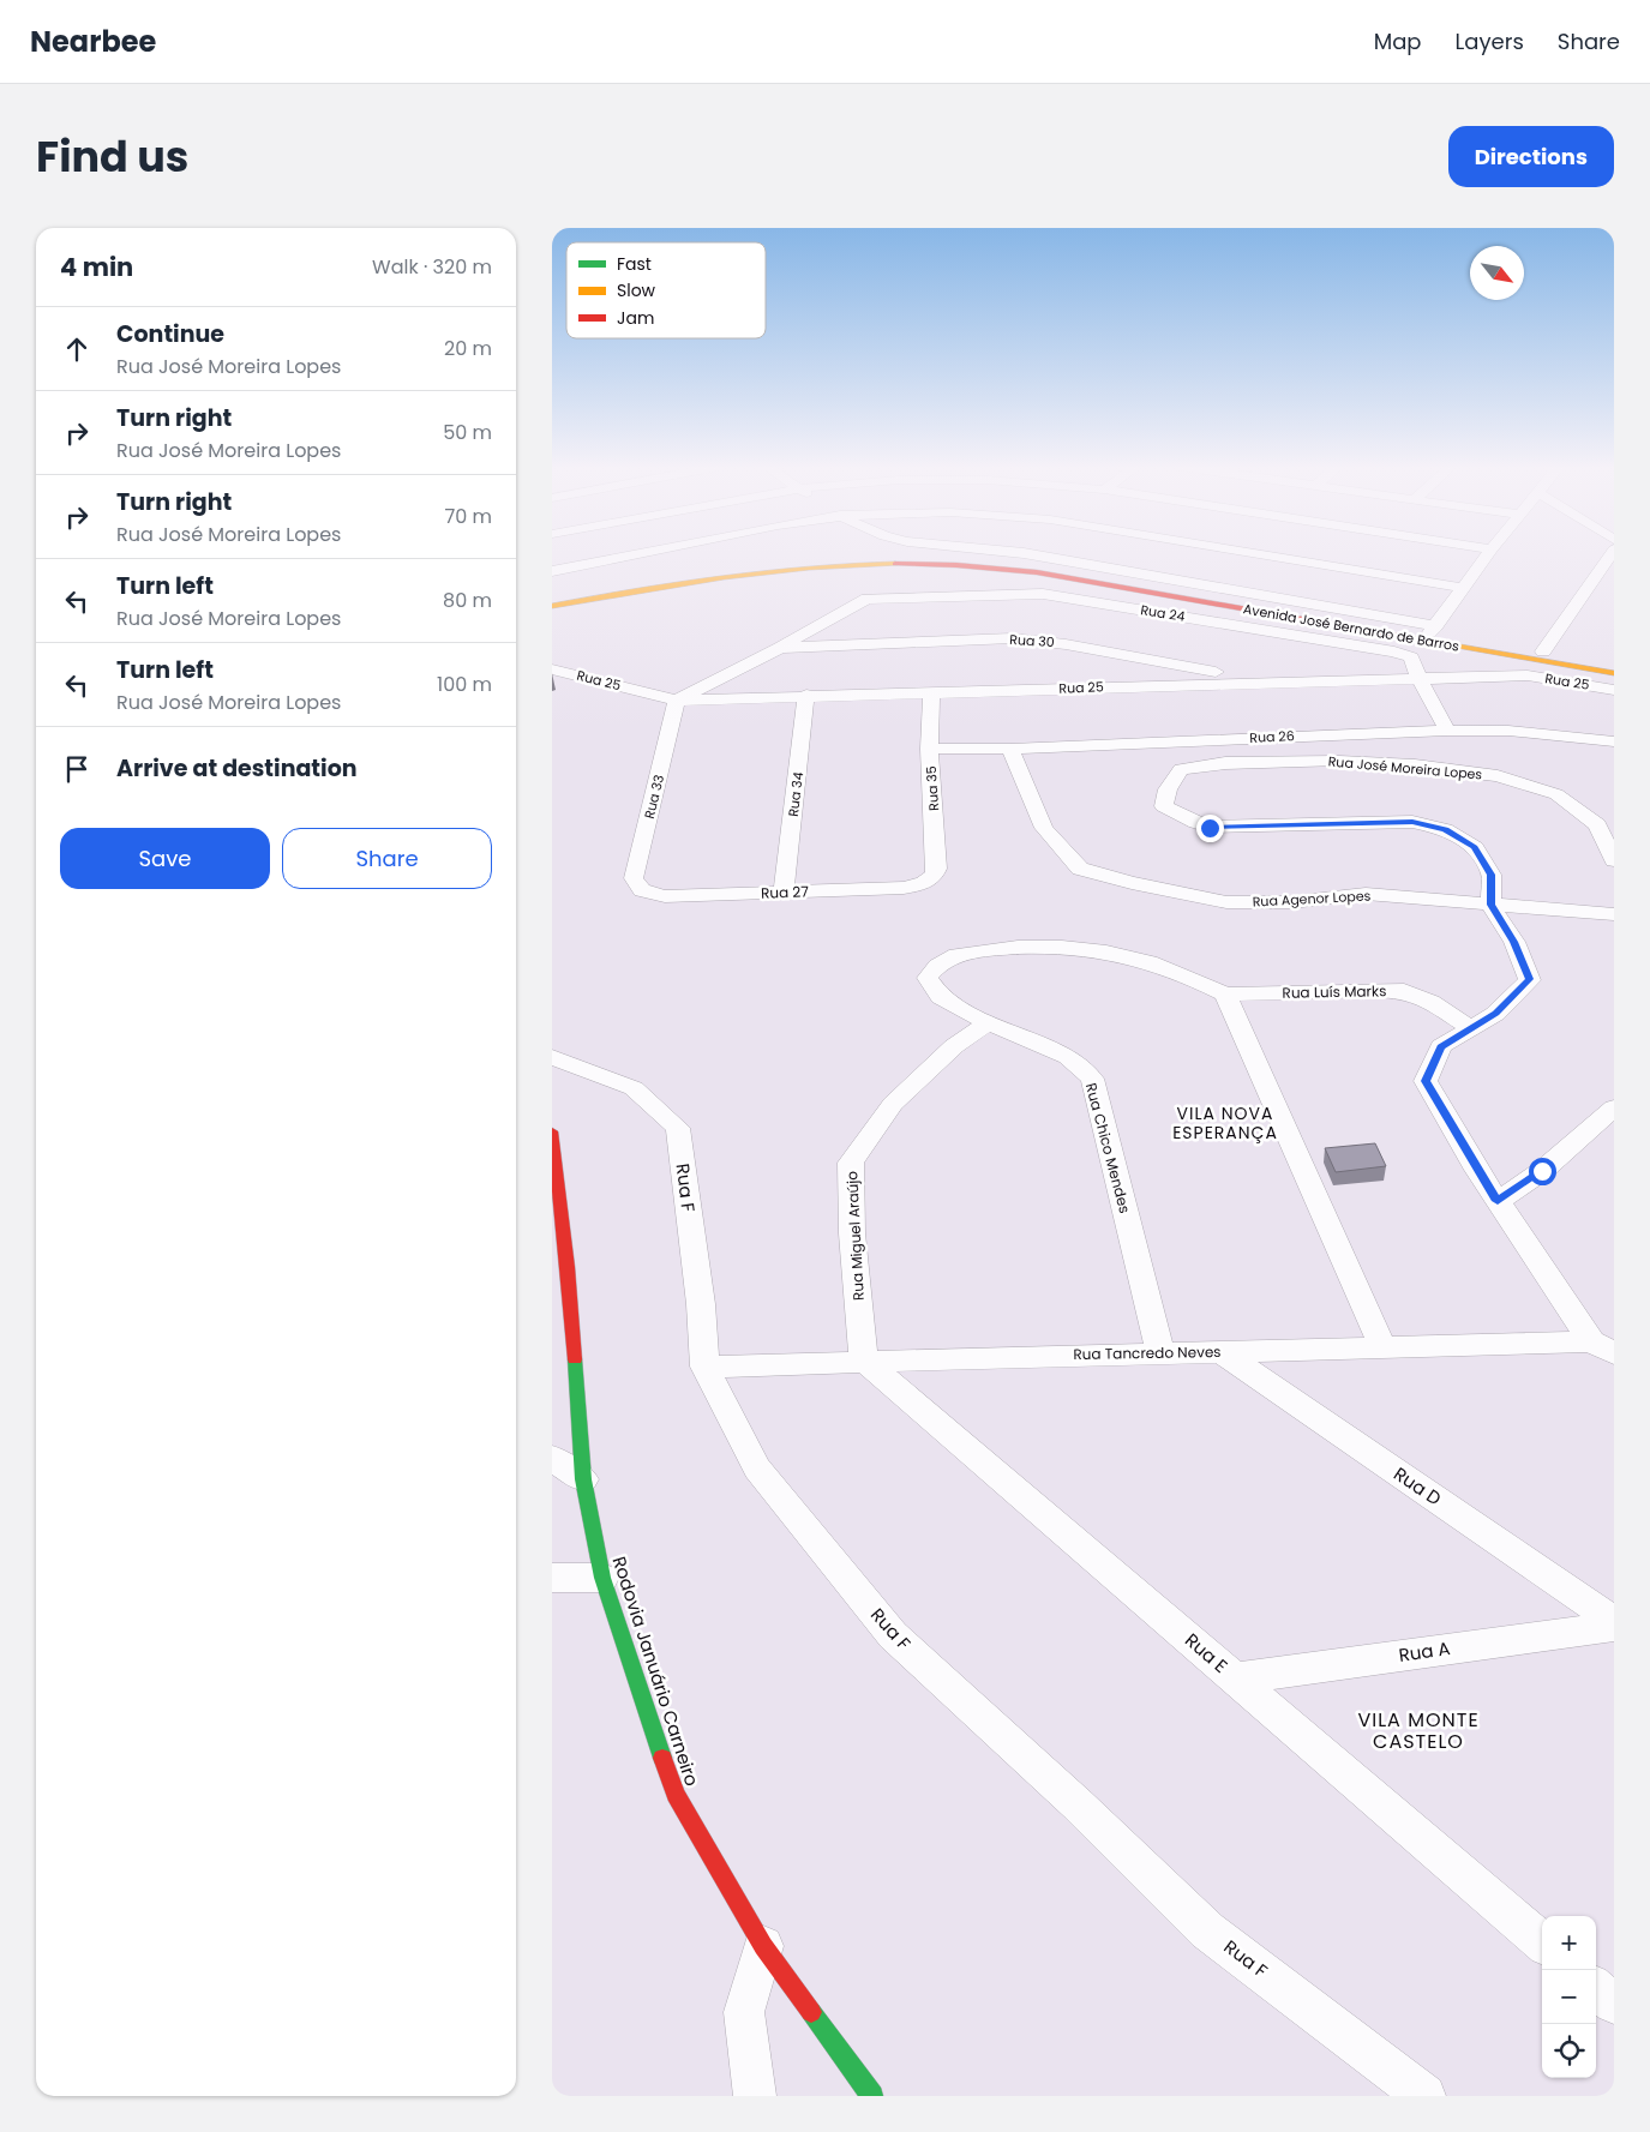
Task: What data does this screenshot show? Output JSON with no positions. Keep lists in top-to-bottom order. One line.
{"streets":{"main road":["Avenida José Bernardo de Barros","Rodovia Januário Carneiro"],"street":["Rua 24","Rua 30","Rua 25","Rua 26","Rua José Moreira Lopes","Rua 35","Rua 34","Rua 33","Rua 27","Rua Agenor Lopes","Rua Luís Marks","Rua Chico Mendes","Rua F","Rua Miguel Araújo","Rua Tancredo Neves","Rua D","Rua A","Rua E"]},"crossings":[["Rua 24","Rua 30"],["Rua 24","Rua 25"],["Rua 24","Rua 26"],["Rua 24","Rua 33"],["Rua 30","Rua 25"],["Rua 25","Rua 35"],["Rua 25","Rua 34"],["Rua 25","Rua 33"],["Rua 26","Rua 35"],["Rua 26","Rua Agenor Lopes"],["Rua José Moreira Lopes","Rua Agenor Lopes"],["Rua 35","Rua 27"],["Rua 34","Rua 27"],["Rua 33","Rua 27"],["Rua Luís Marks","Rua Chico Mendes"],["Rua Chico Mendes","Rua Miguel Araújo"],["Rua Chico Mendes","Rua Tancredo Neves"],["Rua F","Rua Tancredo Neves"],["Rua Miguel Araújo","Rua Tancredo Neves"],["Rua Miguel Araújo","Rua E"],["Rua Tancredo Neves","Rua D"],["Rua Tancredo Neves","Rua E"],["Rua A","Rua E"]],"districts":["VILA NOVA ESPERANÇA","VILA MONTE CASTELO"],"legend":["Fast","Slow","Jam"],"north":"bottom right","page":{"header":"Nearbee","nav":["Map","Layers","Share"],"title":"Find us","buttons":["Directions",["Save","Share"]],"heading":["4 min","Walk · 320 m"],"list":[["Continue","Rua José Moreira Lopes","20 m"],["Turn right","Rua José Moreira Lopes","50 m"],["Turn right","Rua José Moreira Lopes","70 m"],["Turn left","Rua José Moreira Lopes","80 m"],["Turn left","Rua José Moreira Lopes","100 m"],"Arrive at destination"],"map_buttons":["+","−"]}}
